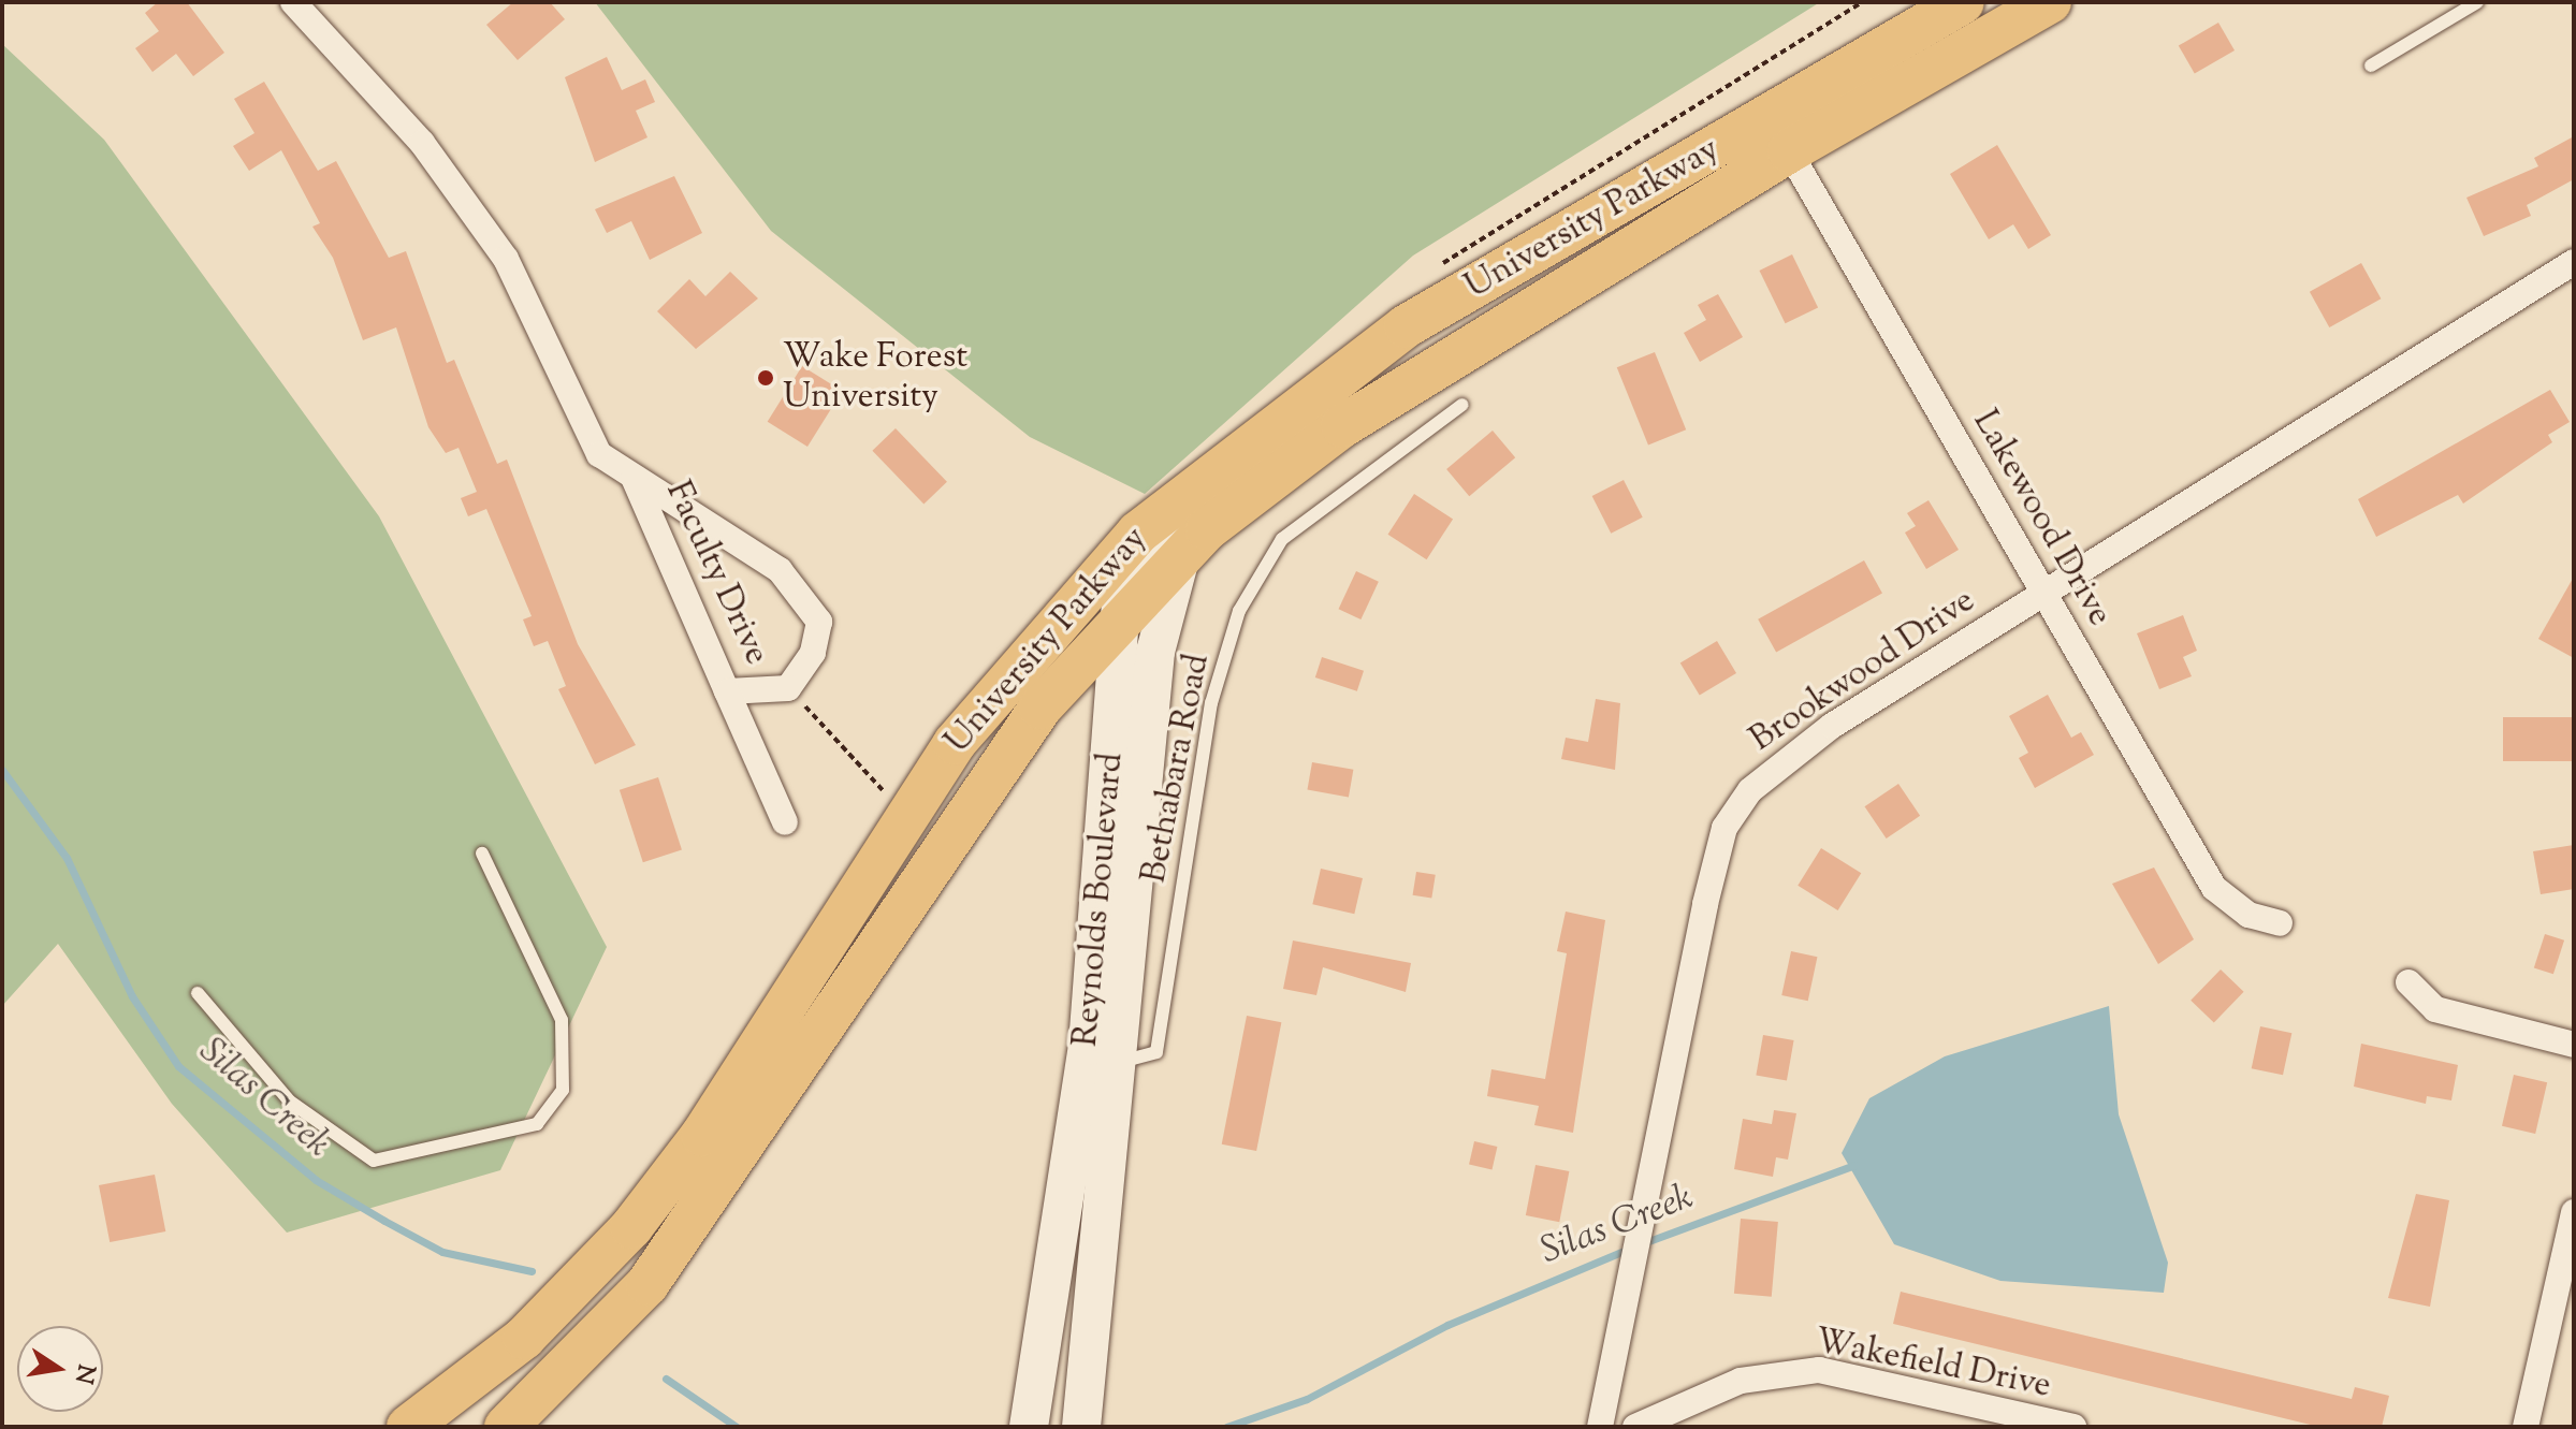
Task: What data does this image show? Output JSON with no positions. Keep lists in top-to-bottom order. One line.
{"streets":{"main road":["University Parkway","Reynolds Boulevard"],"street":["Lakewood Drive","Faculty Drive","Brookwood Drive","Wakefield Drive"],"lane":["Bethabara Road"]},"crossings":[["University Parkway","Lakewood Drive"],["University Parkway","Reynolds Boulevard"],["Lakewood Drive","Brookwood Drive"],["Bethabara Road","Reynolds Boulevard"]],"water":["Silas Creek"],"places":["Wake Forest University"],"north":"right"}
